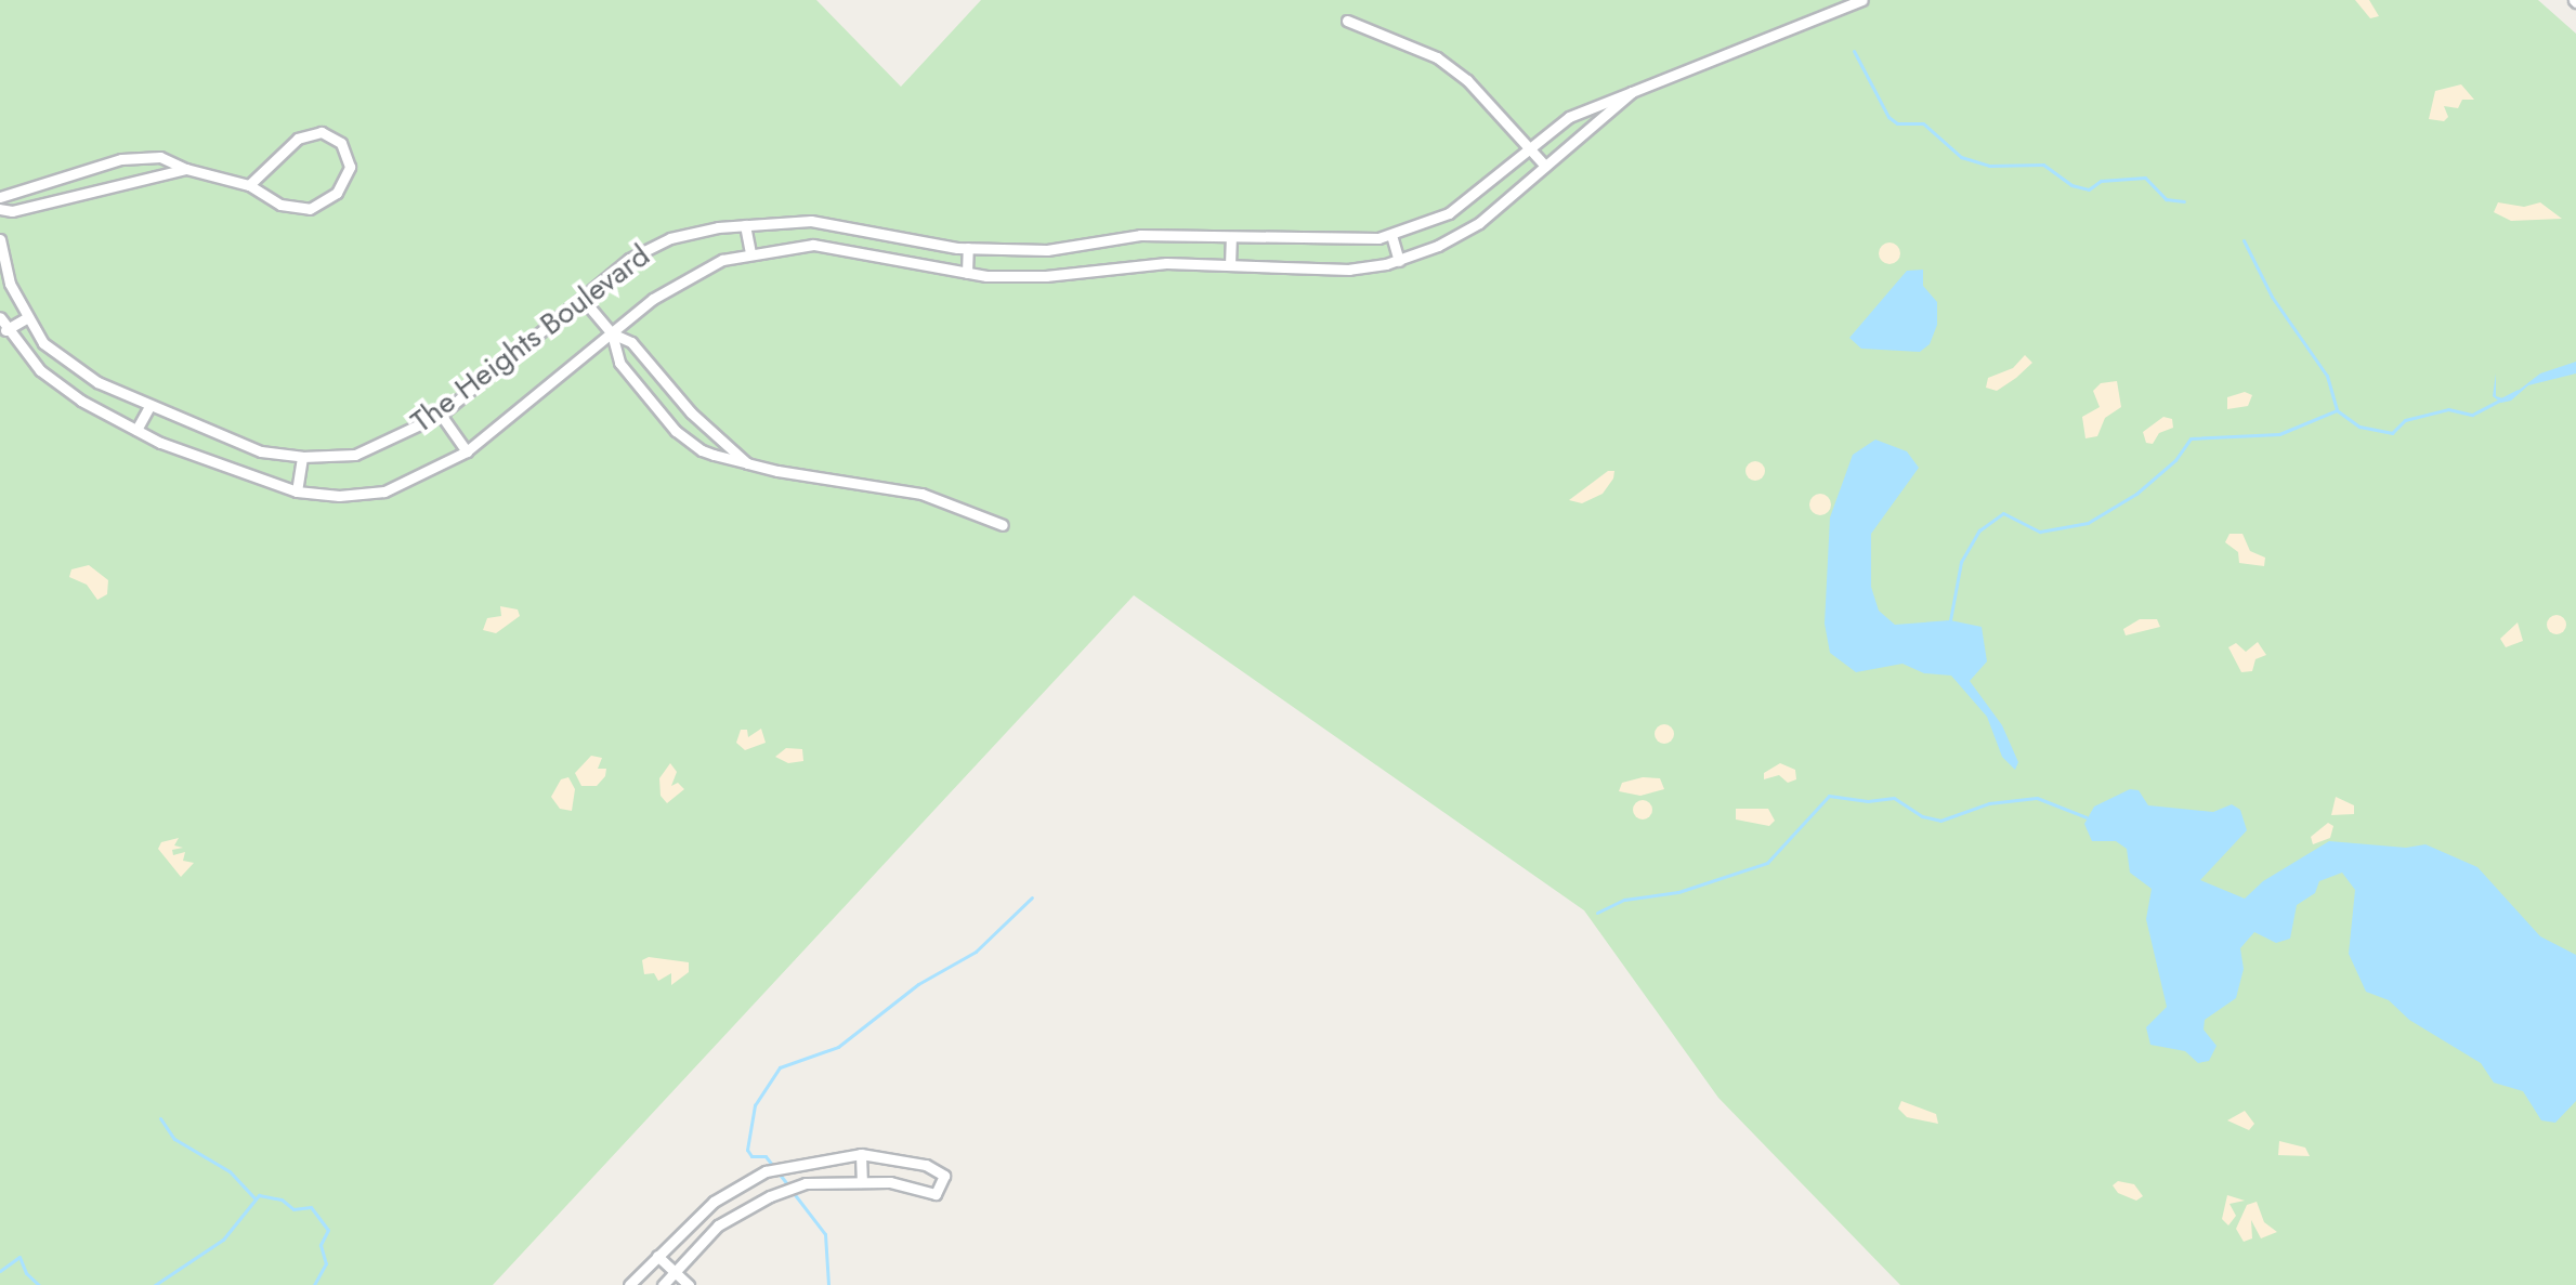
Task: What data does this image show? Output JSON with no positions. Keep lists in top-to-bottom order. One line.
{"streets":{"street":["The Heights Boulevard"]}}
